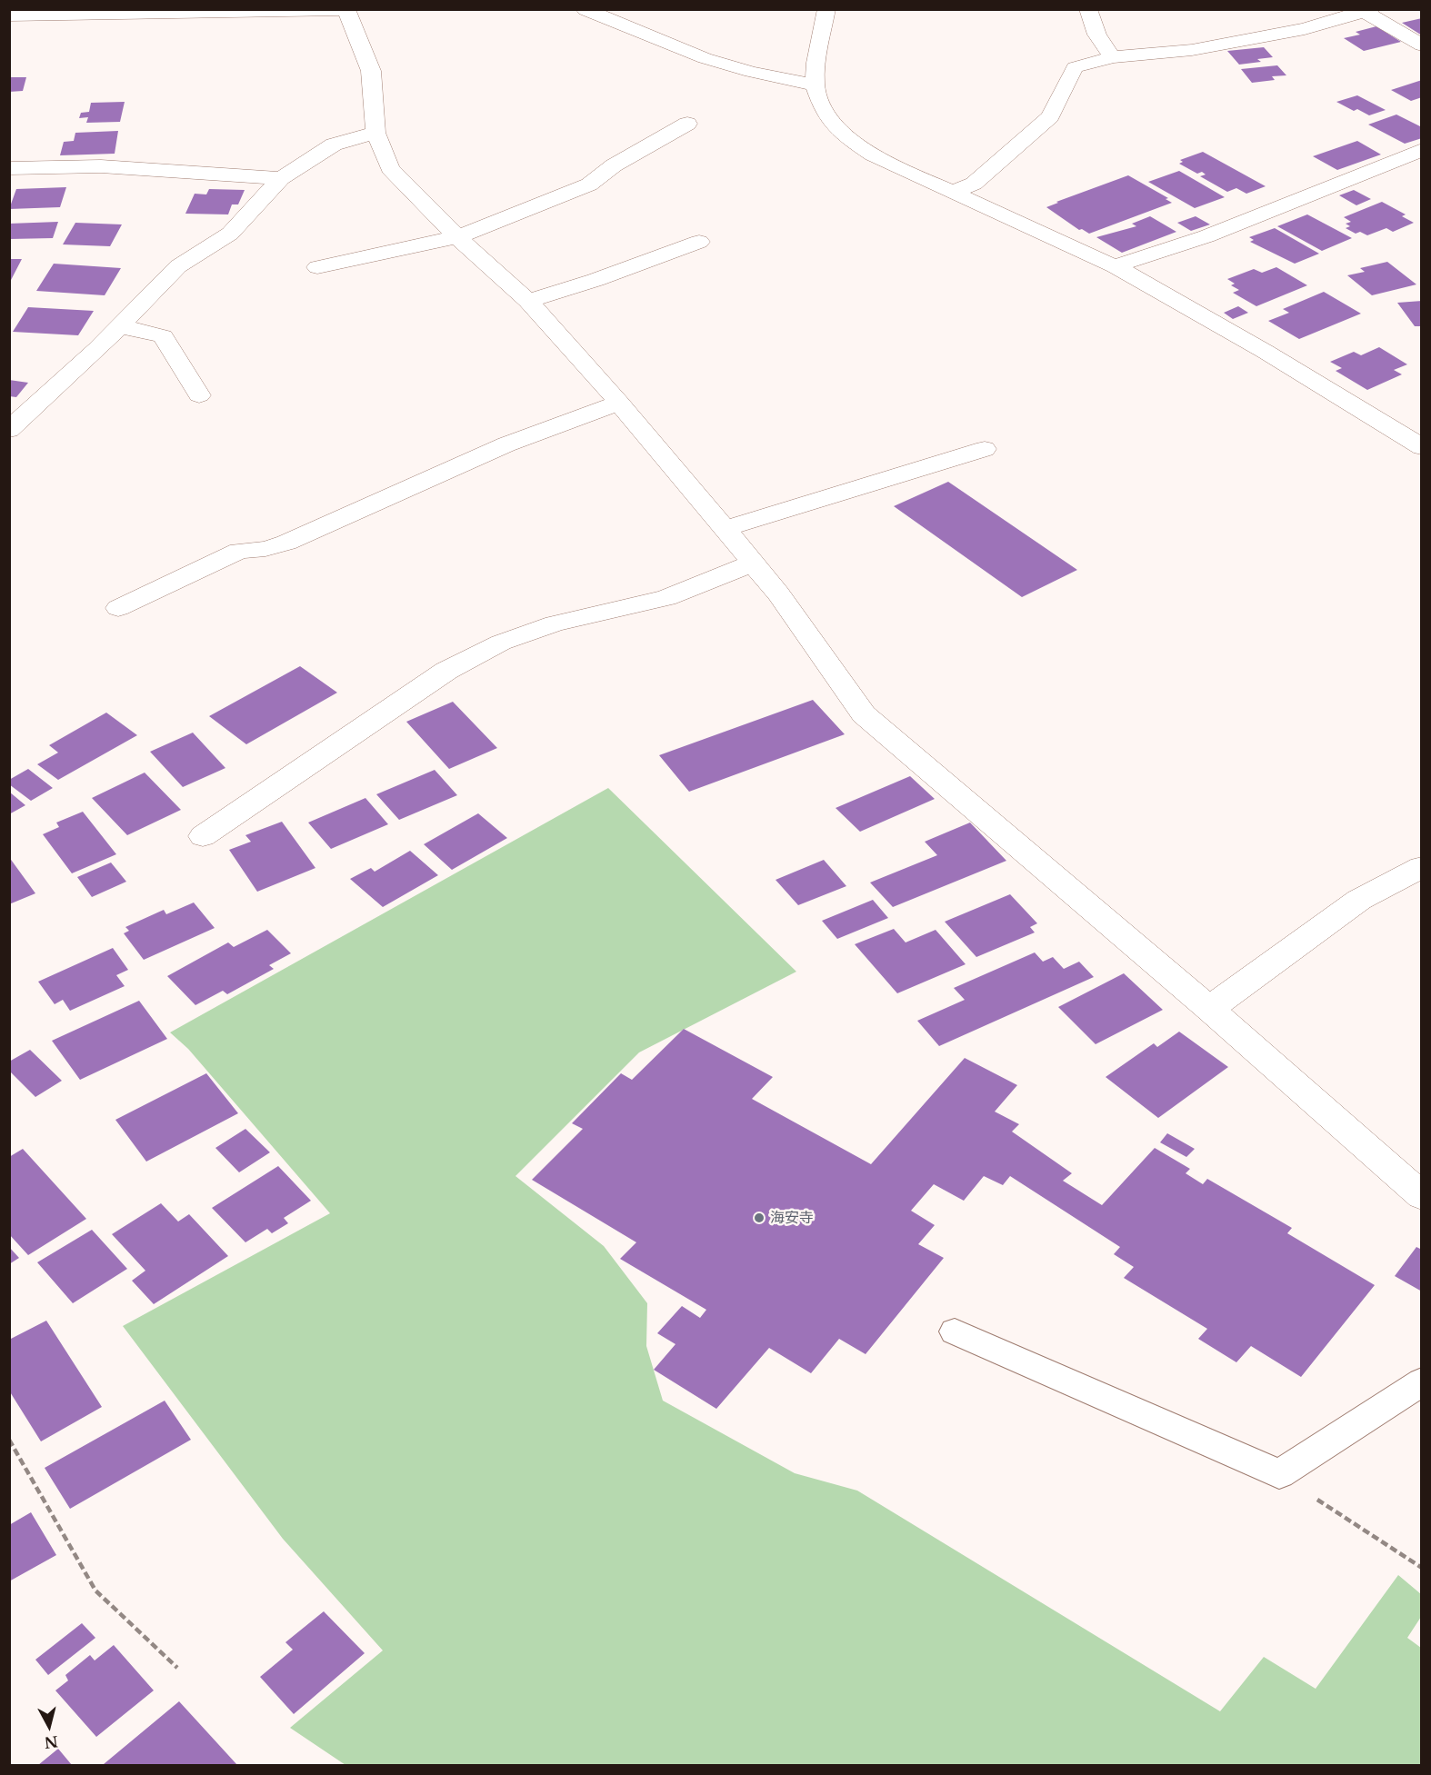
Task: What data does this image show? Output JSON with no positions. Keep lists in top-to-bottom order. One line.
{"places":["海安寺"],"north":"bottom"}
